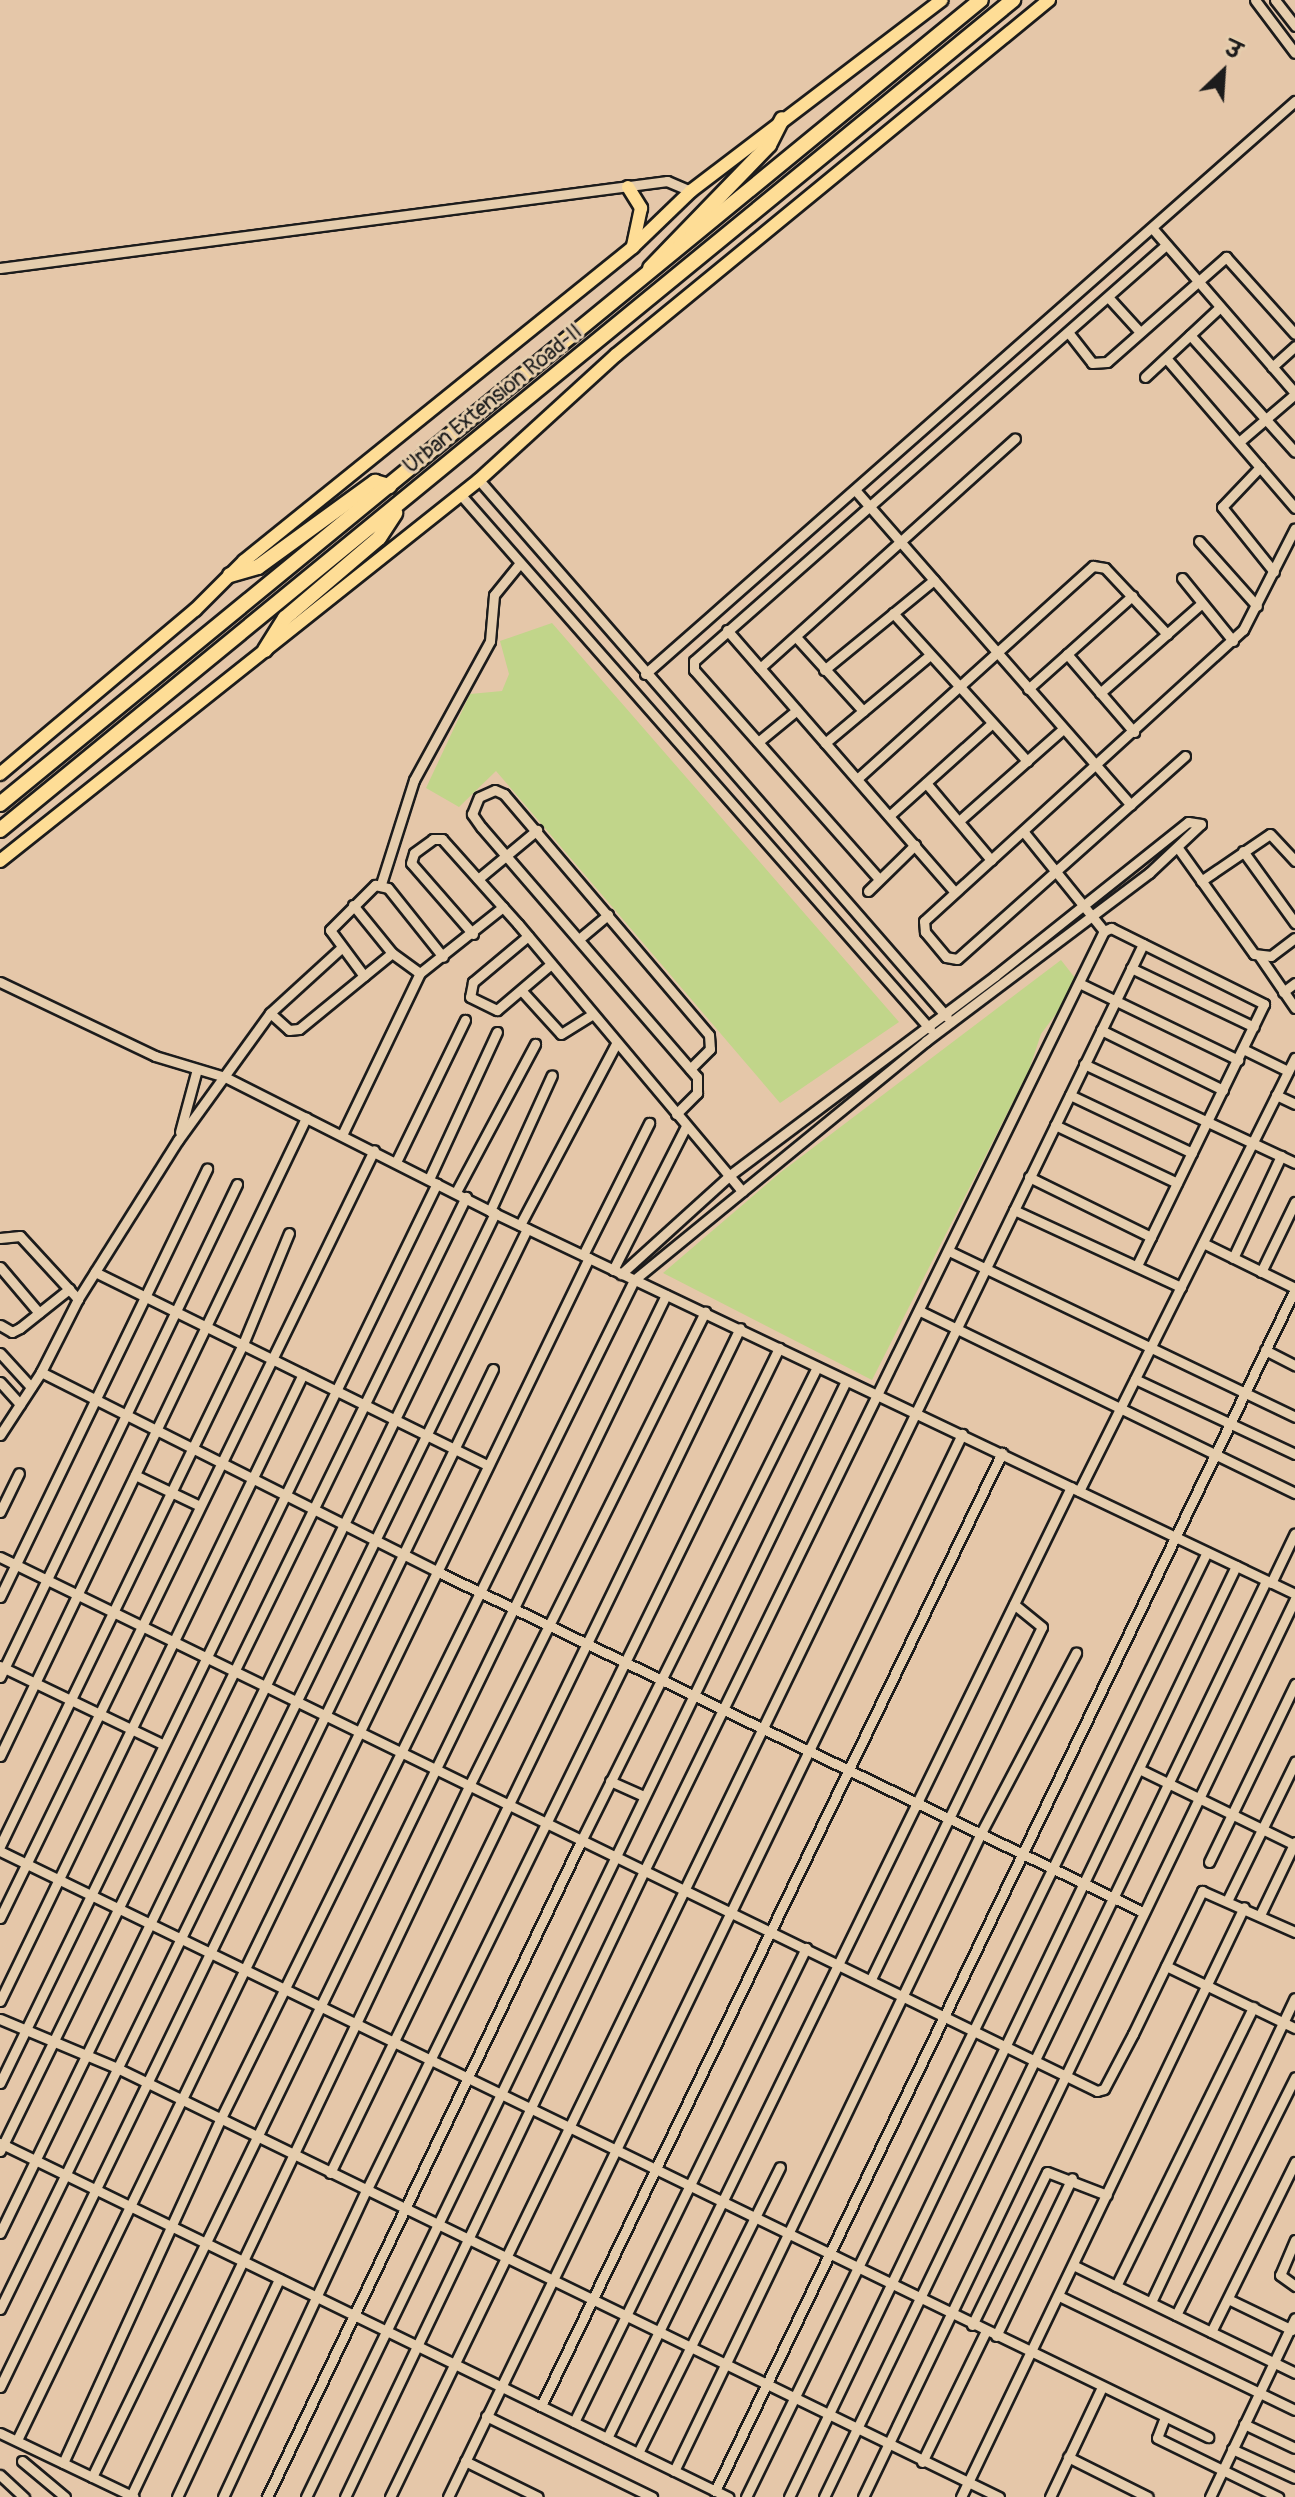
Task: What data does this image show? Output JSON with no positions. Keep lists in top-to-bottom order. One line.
{"streets":{"highway":["Urban Extension Road-II"]},"north":"top right"}
